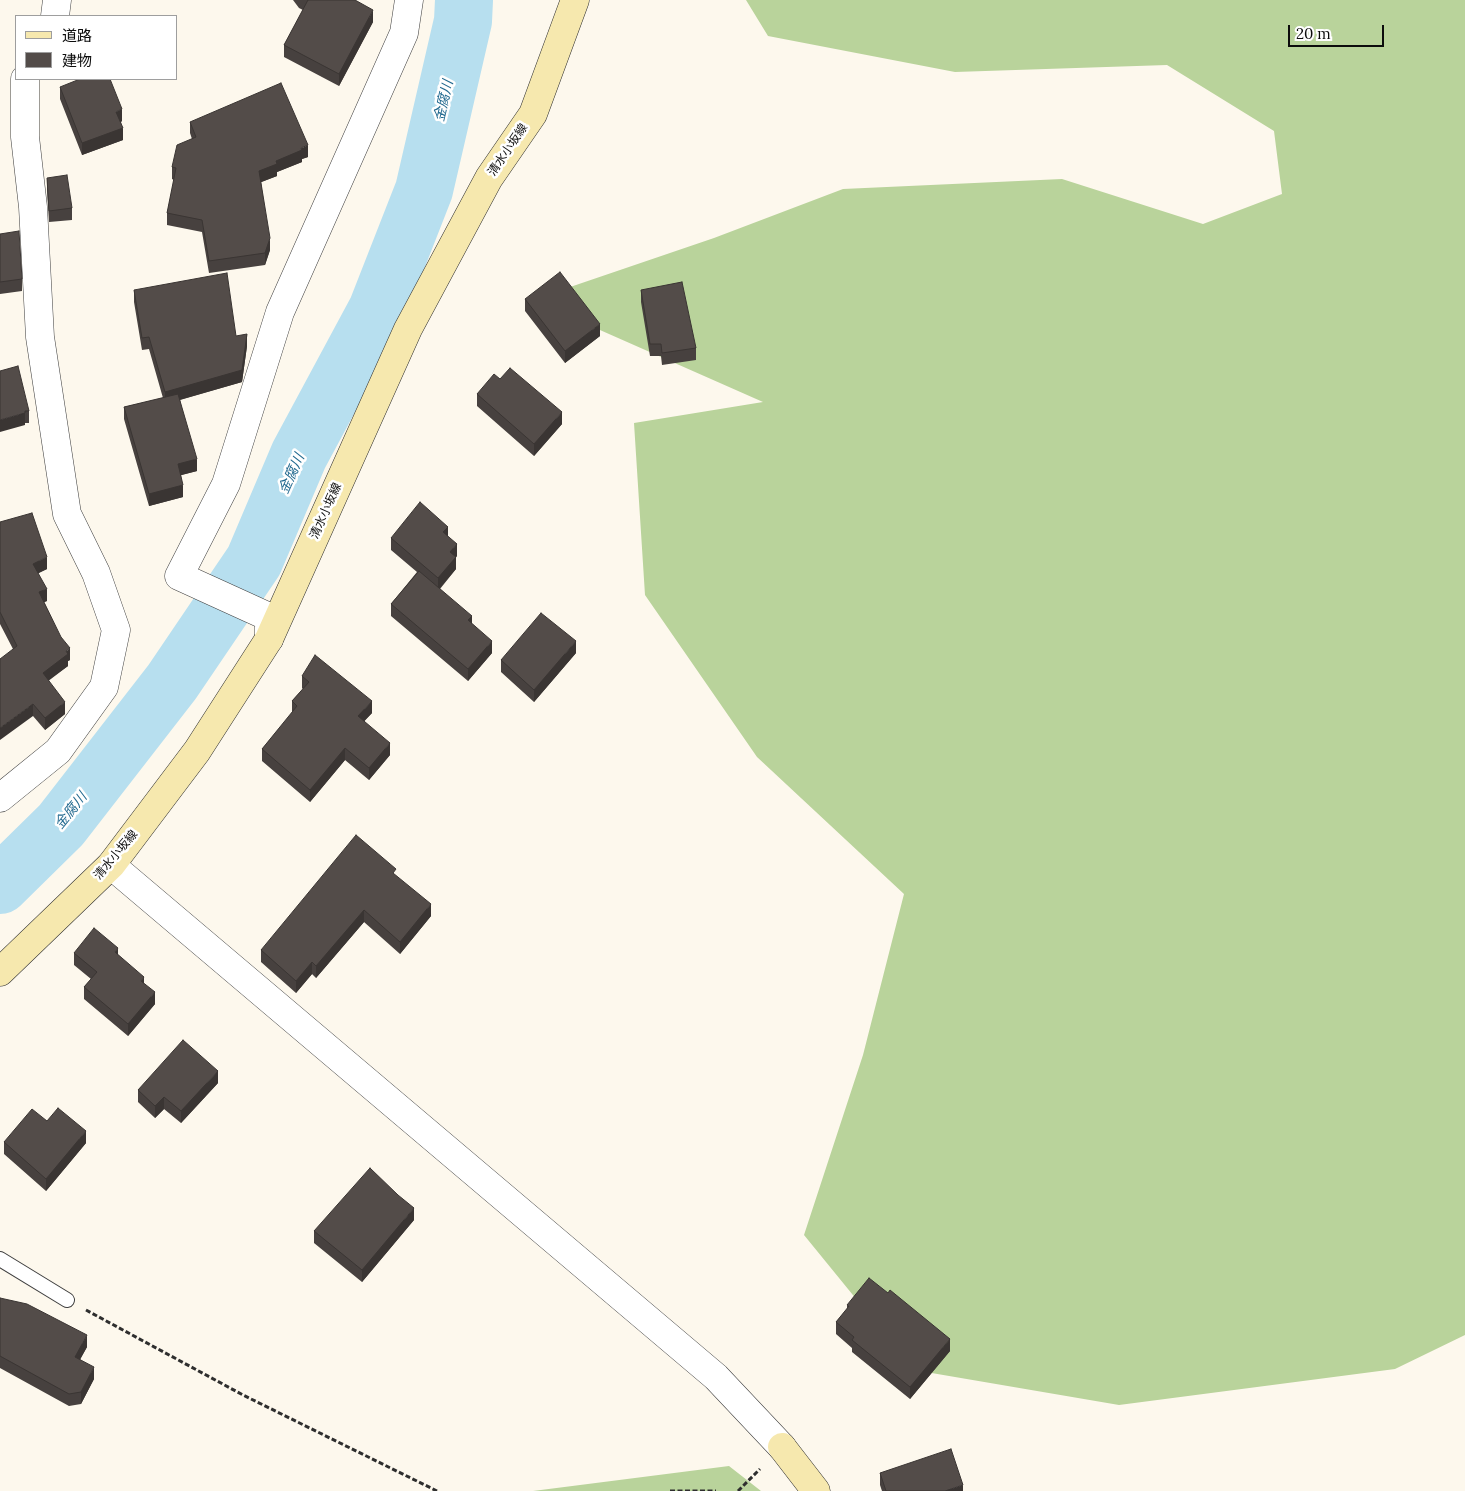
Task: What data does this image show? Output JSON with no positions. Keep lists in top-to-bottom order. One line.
{"streets":{"main road":["清水小坂線"]},"water":["金腐川"],"legend":["道路","建物"],"scale_bar":"20 m"}
